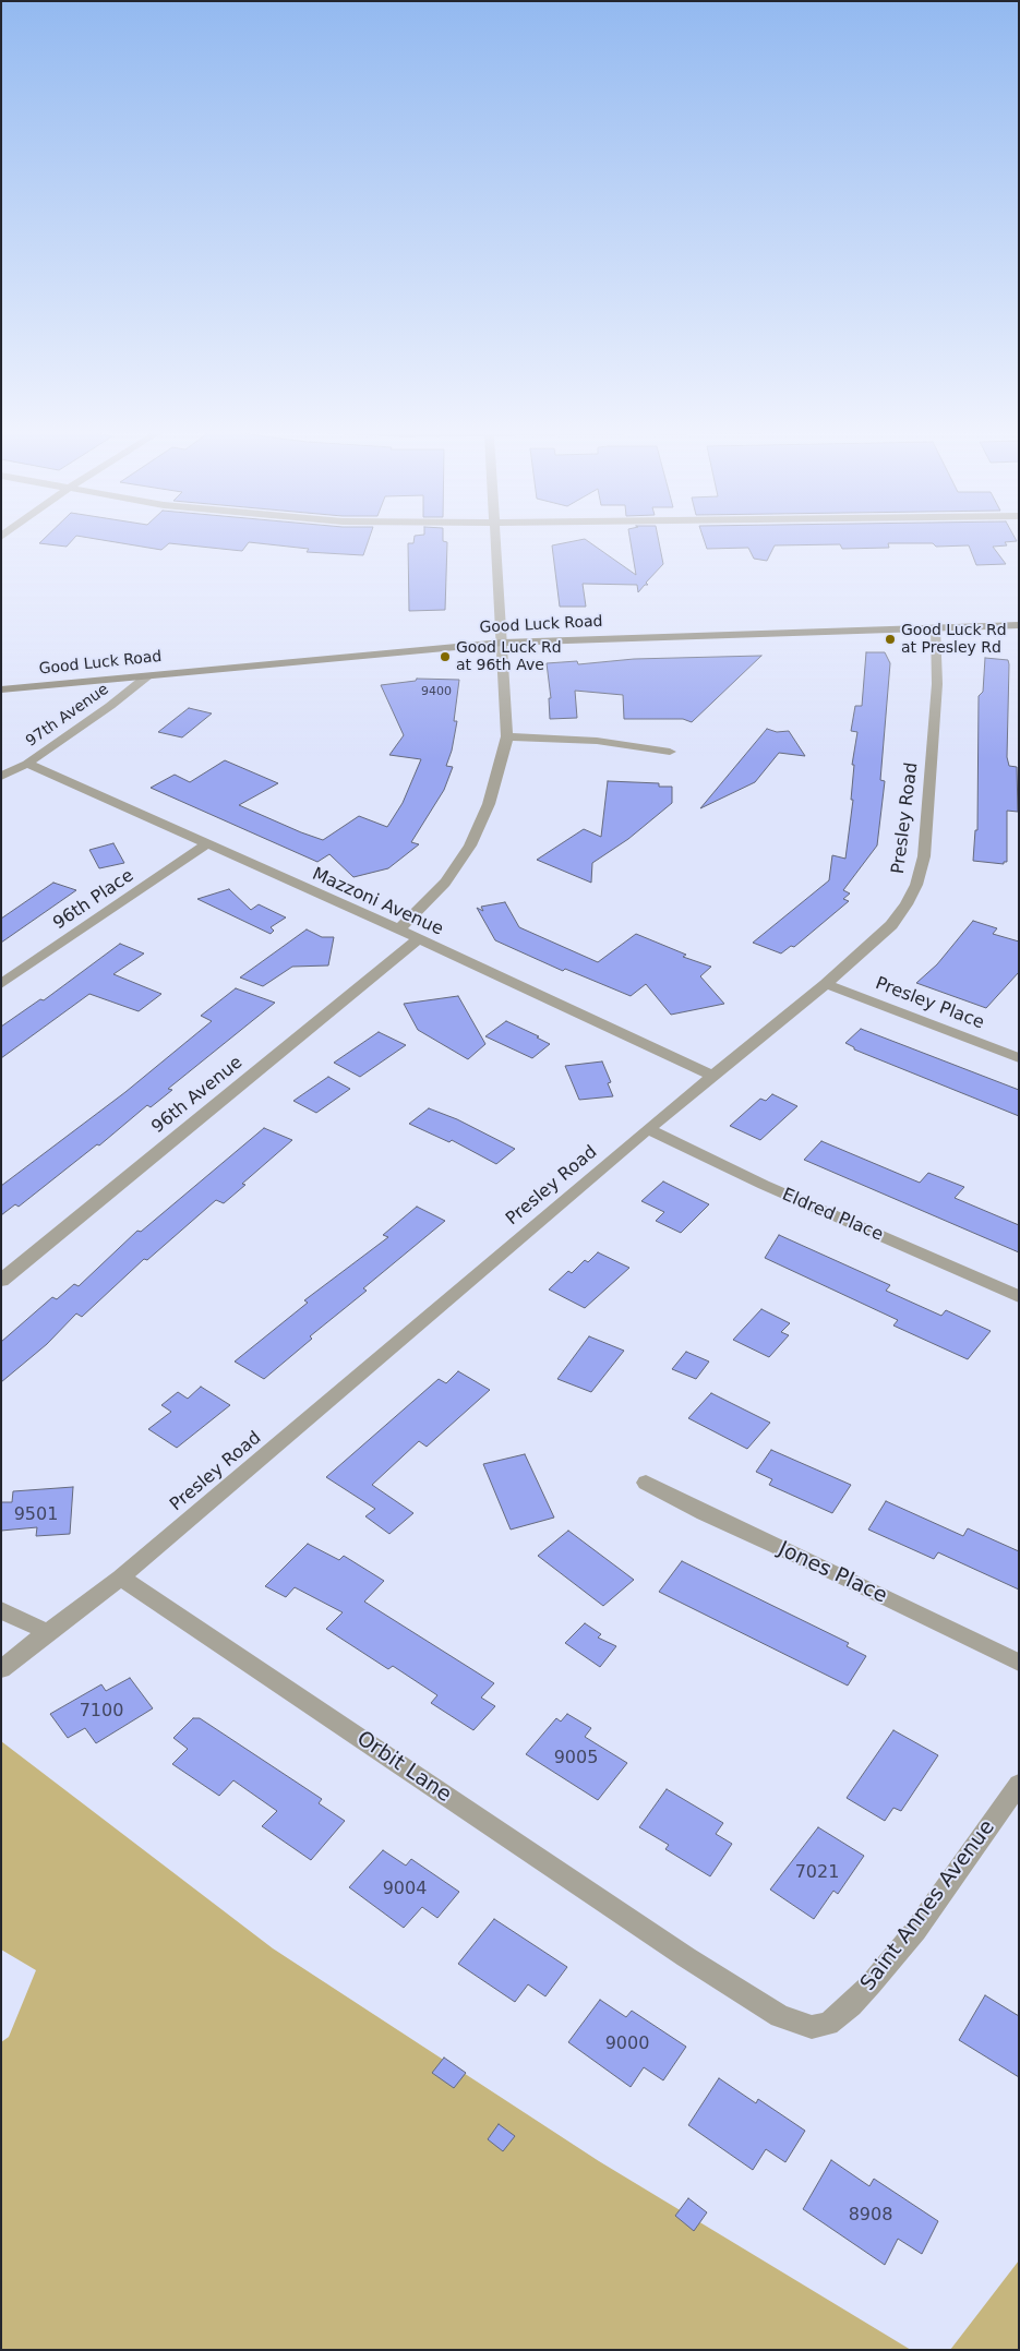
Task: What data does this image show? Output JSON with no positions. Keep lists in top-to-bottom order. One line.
{"streets":{"main road":["Good Luck Road"],"street":["97th Avenue","Presley Road","96th Place","Mazzoni Avenue","Presley Place","96th Avenue","Eldred Place","Jones Place","Orbit Lane","Saint Annes Avenue"]},"crossings":[["Good Luck Road","97th Avenue"],["Good Luck Road","Presley Road"],["97th Avenue","Mazzoni Avenue"],["Presley Road","Mazzoni Avenue"],["Presley Road","Presley Place"],["Presley Road","Eldred Place"],["Presley Road","Orbit Lane"],["96th Place","Mazzoni Avenue"],["Mazzoni Avenue","96th Avenue"],["Orbit Lane","Saint Annes Avenue"]],"places":["Good Luck Rd at Presley Rd","Good Luck Rd at 96th Ave"],"house_numbers":["9400","9501","7100","9005","7021","9004","9000","8908"]}
